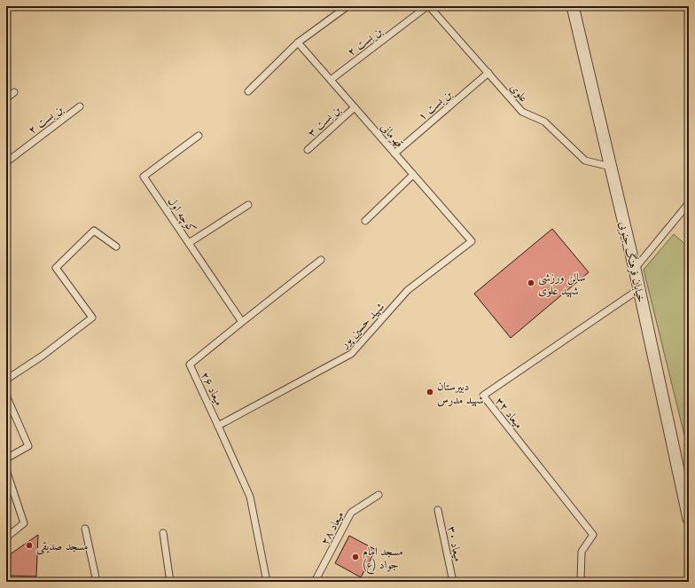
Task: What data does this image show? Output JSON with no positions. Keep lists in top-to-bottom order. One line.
{"streets":{"street":["خیابان فرهنگ جنوبی"],"lane":["بن بست ۲","علوی","بن بست ۱","بن بست ۳","قهرمانی","کوچه اول","شهید حسین پور","میعاد ۲۶","میعاد ۳۲","میعاد ۲۸","میعاد ۳۰"]},"crossings":[["بن بست ۲","علوی"],["بن بست ۲","قهرمانی"],["علوی","بن بست ۱"],["علوی","خیابان فرهنگ جنوبی"],["بن بست ۱","قهرمانی"],["بن بست ۳","قهرمانی"],["قهرمانی","شهید حسین پور"],["کوچه اول","میعاد ۲۶"],["خیابان فرهنگ جنوبی","میعاد ۳۲"],["شهید حسین پور","میعاد ۲۶"]],"places":["سالن ورزشی شهید علوی","دبیرستان شهید مدرس","مسجد صدیقی","مسجد امام جواد (ع)"]}
